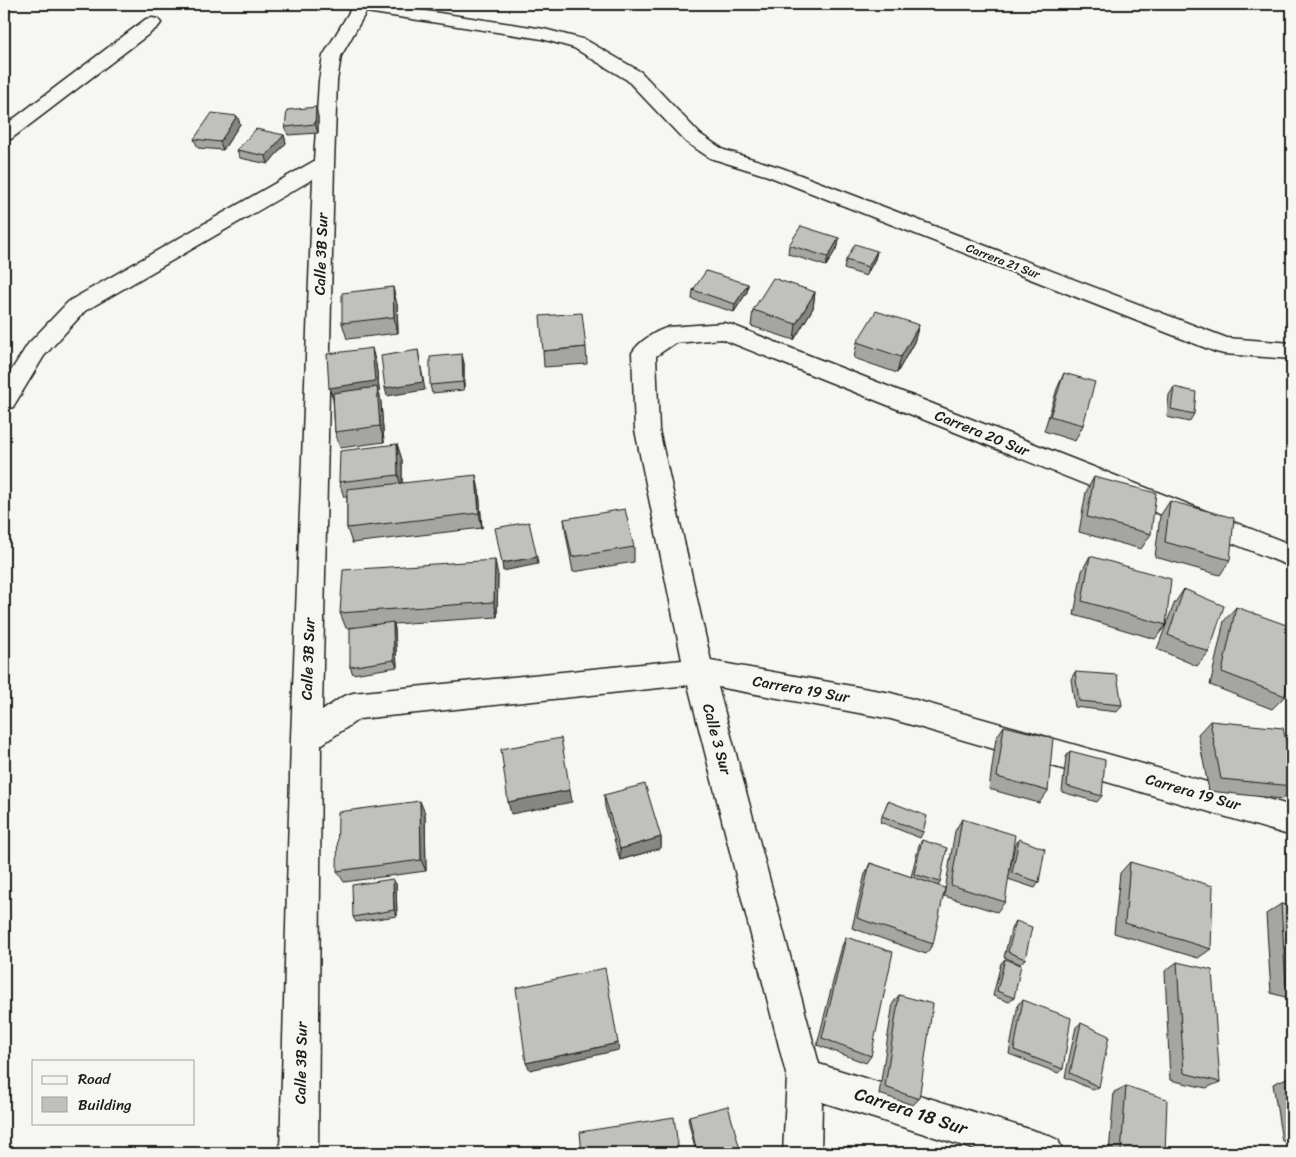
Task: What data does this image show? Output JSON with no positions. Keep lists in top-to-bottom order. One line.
{"streets":{"street":["Calle 3B Sur","Carrera 21 Sur","Carrera 20 Sur","Carrera 19 Sur","Calle 3 Sur","Carrera 18 Sur"]},"crossings":[["Calle 3B Sur","Carrera 21 Sur"],["Calle 3B Sur","Carrera 19 Sur"],["Carrera 20 Sur","Calle 3 Sur"],["Carrera 19 Sur","Calle 3 Sur"],["Calle 3 Sur","Carrera 18 Sur"]],"legend":["Road","Building"]}
